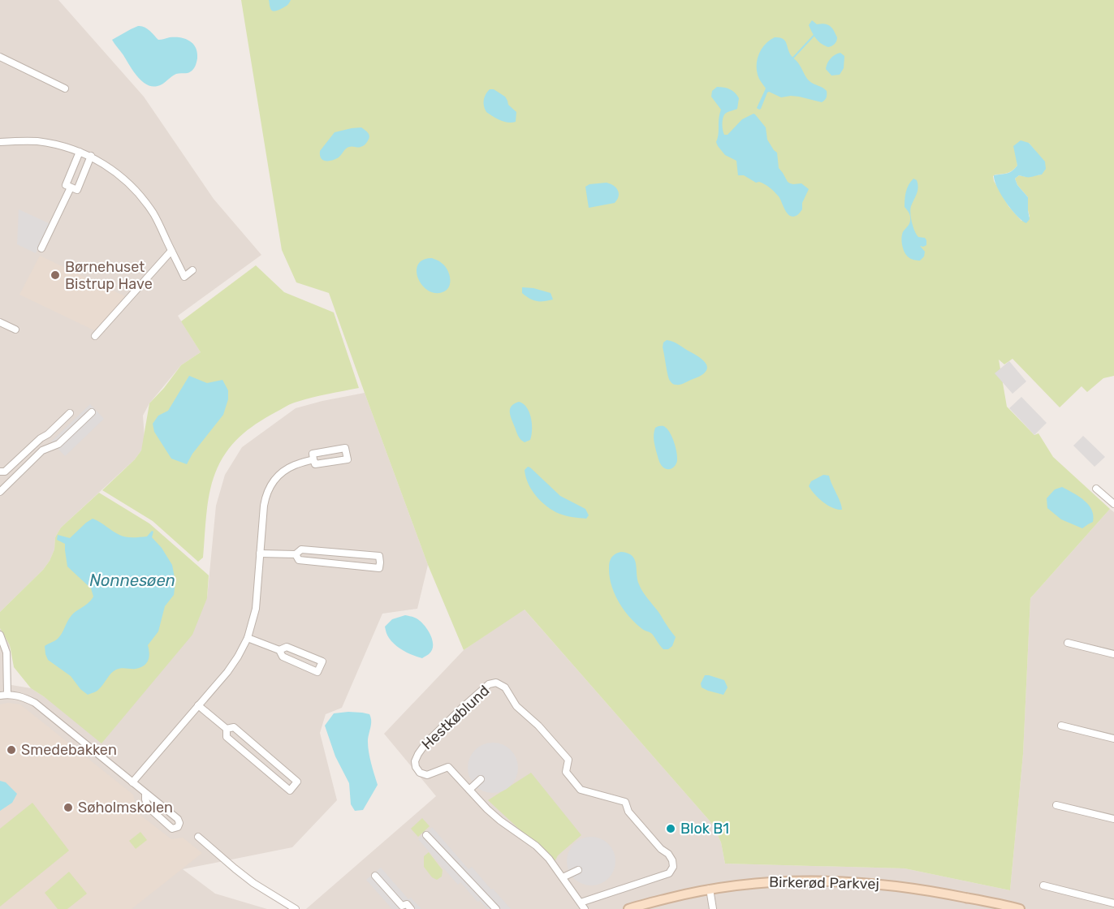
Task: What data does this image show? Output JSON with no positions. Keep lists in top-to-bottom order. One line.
{"streets":{"street":["Hestkøblund","Birkerød Parkvej"]},"water":["Nonnesøen"],"places":["Børnehuset Bistrup Have","Smedebakken","Søholmskolen","Blok B1"]}
